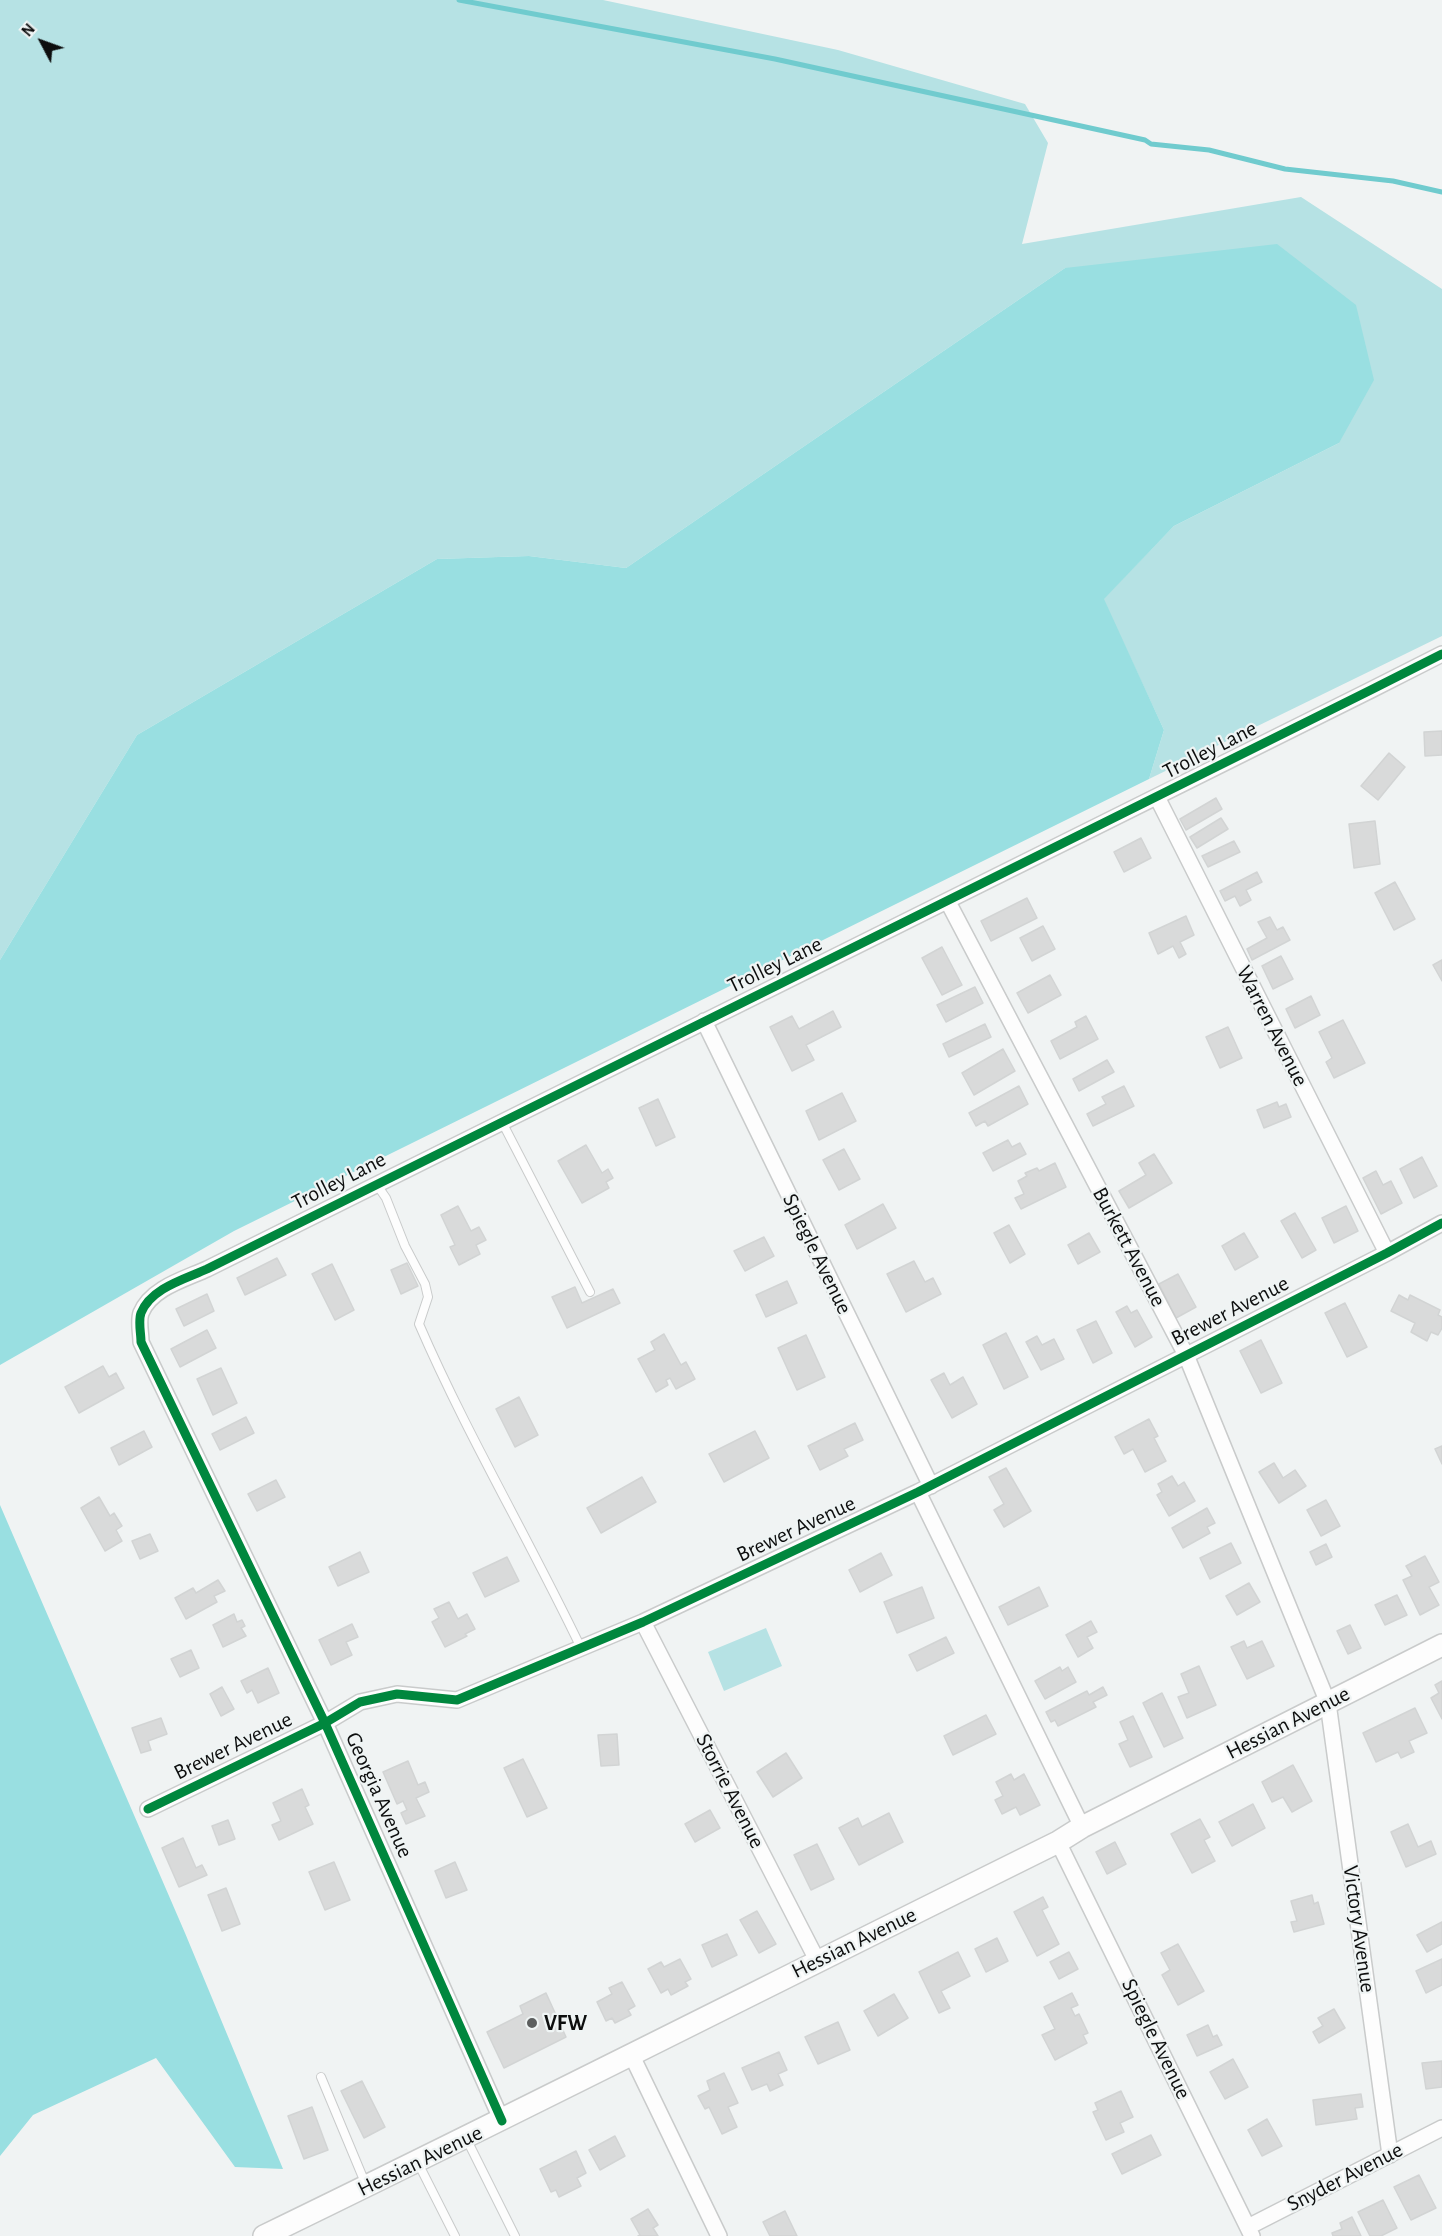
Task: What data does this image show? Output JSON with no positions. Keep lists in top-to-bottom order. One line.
{"streets":{"main road":["Hessian Avenue"],"street":["Trolley Lane","Warren Avenue","Burkett Avenue","Spiegle Avenue","Brewer Avenue","Storrie Avenue","Georgia Avenue","Victory Avenue","Snyder Avenue"]},"crossings":[["Trolley Lane","Warren Avenue"],["Trolley Lane","Burkett Avenue"],["Trolley Lane","Spiegle Avenue"],["Trolley Lane","Georgia Avenue"],["Warren Avenue","Brewer Avenue"],["Burkett Avenue","Brewer Avenue"],["Burkett Avenue","Hessian Avenue"],["Burkett Avenue","Victory Avenue"],["Spiegle Avenue","Brewer Avenue"],["Spiegle Avenue","Hessian Avenue"],["Spiegle Avenue","Snyder Avenue"],["Brewer Avenue","Storrie Avenue"],["Brewer Avenue","Georgia Avenue"],["Hessian Avenue","Storrie Avenue"],["Hessian Avenue","Georgia Avenue"],["Hessian Avenue","Victory Avenue"],["Victory Avenue","Snyder Avenue"]],"places":["VFW"],"north":"top left"}
